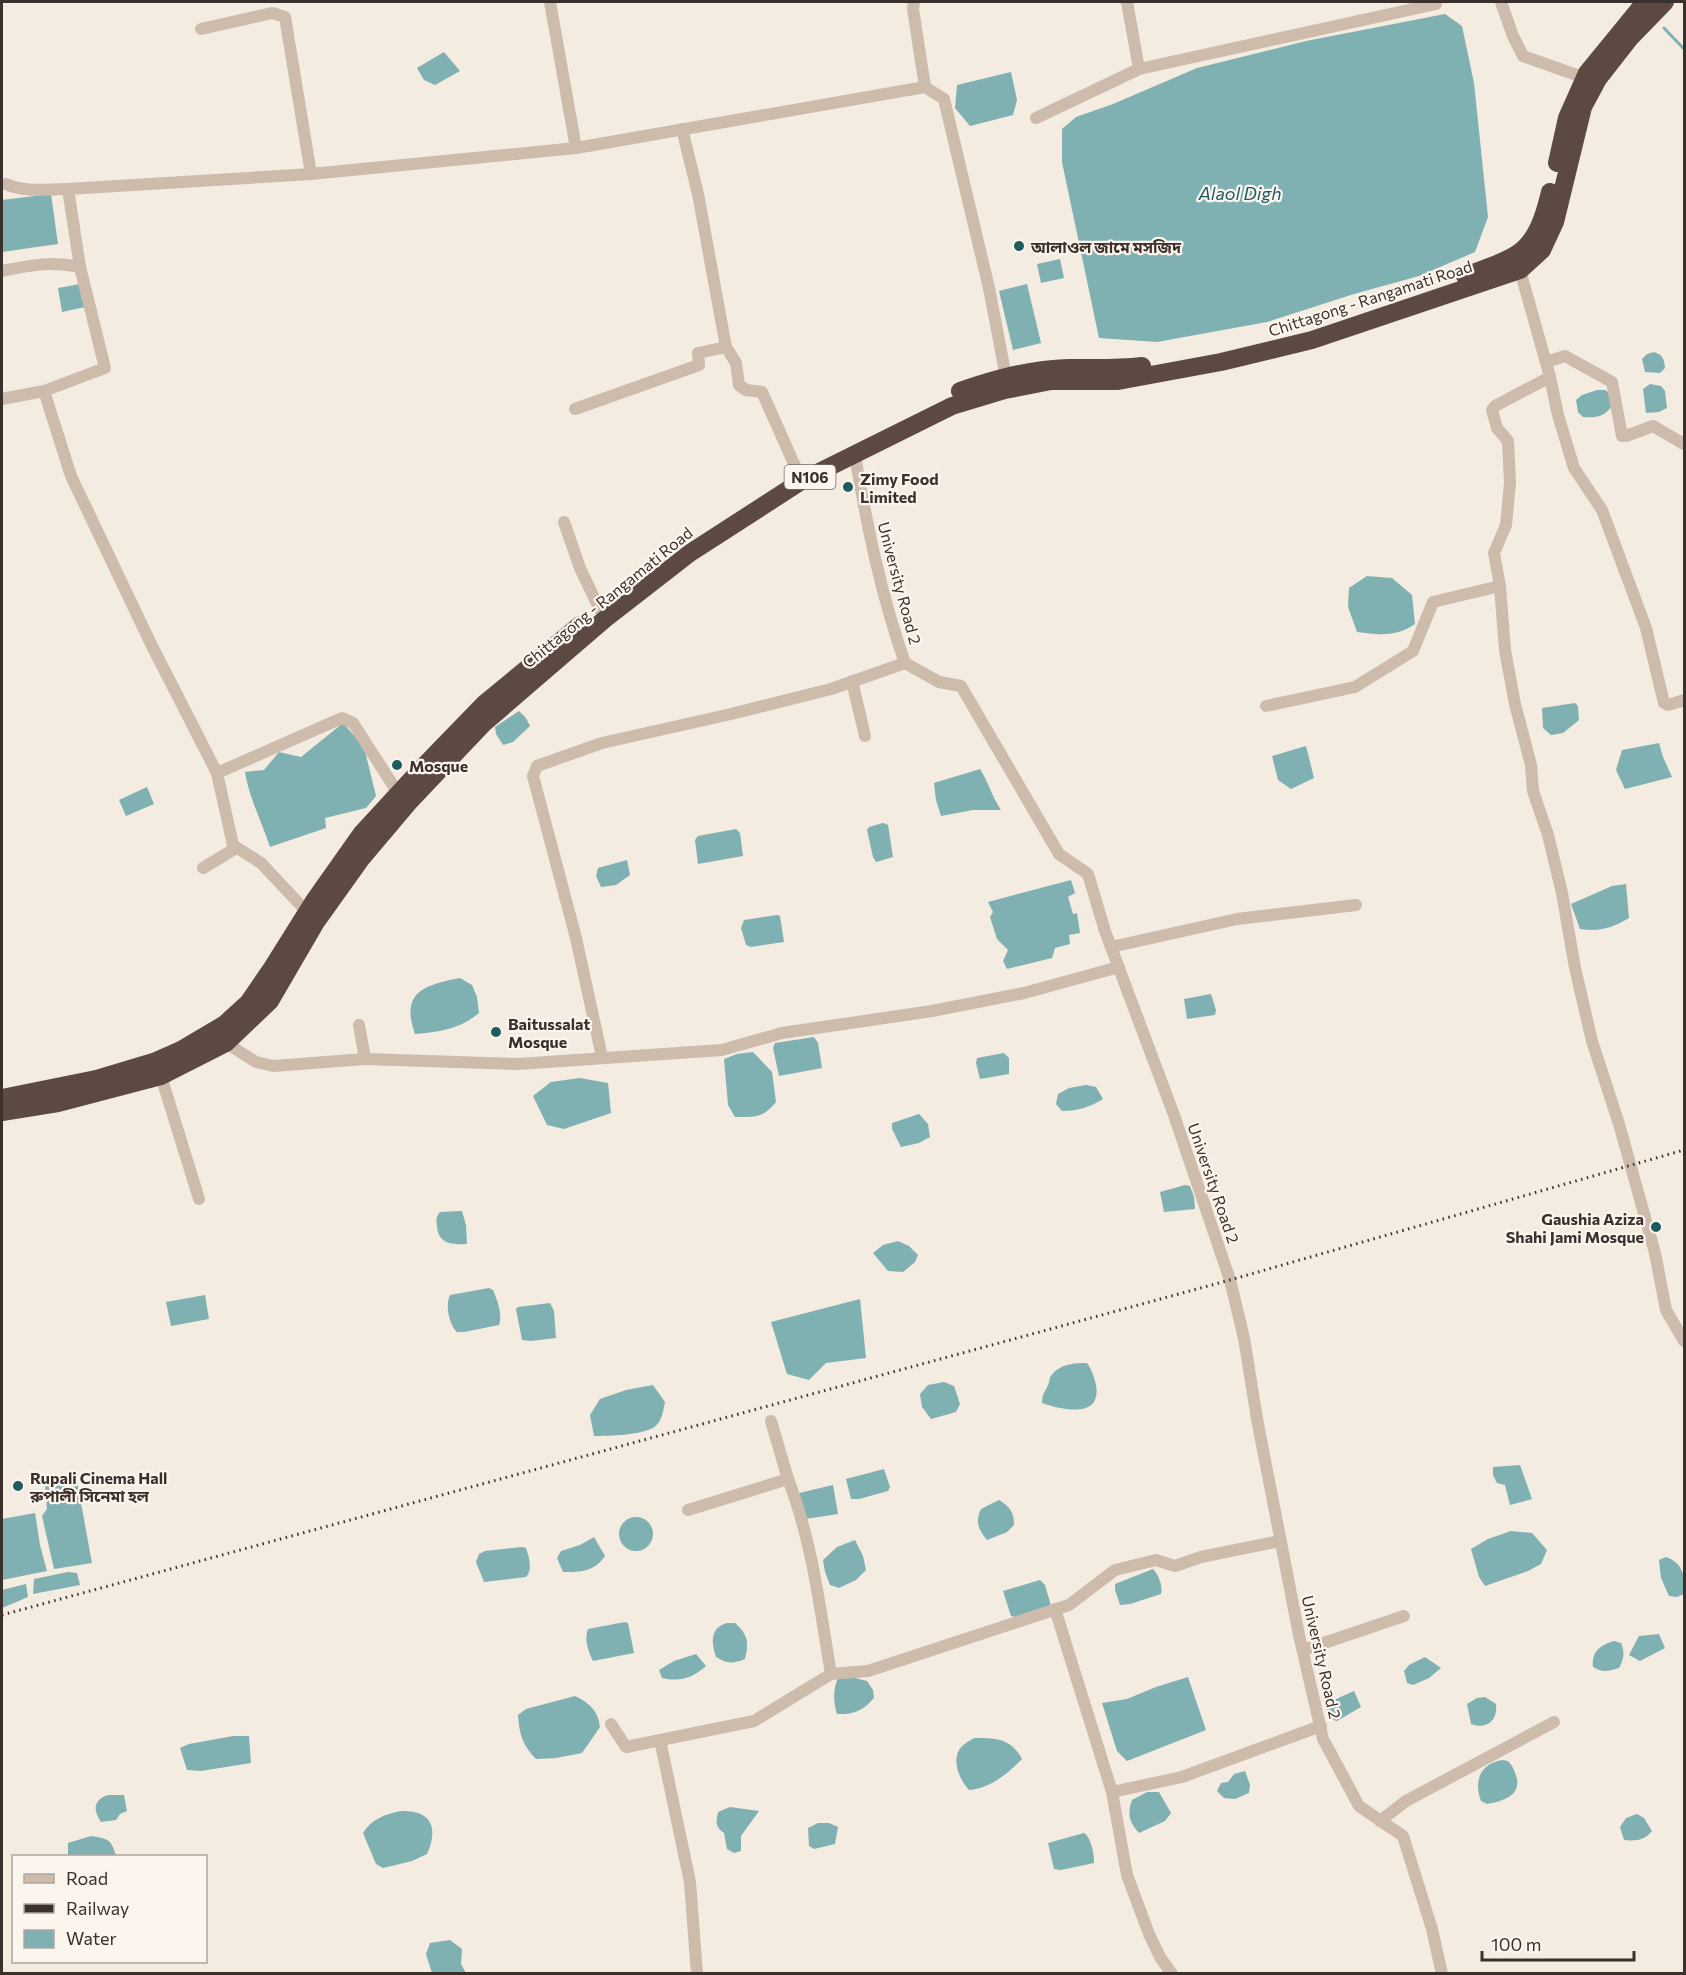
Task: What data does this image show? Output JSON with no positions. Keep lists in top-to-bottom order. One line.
{"streets":{"highway":["Chittagong - Rangamati Road","N106"],"street":["University Road 2"]},"crossings":[["Chittagong - Rangamati Road","University Road 2"]],"water":["Alaol Digh"],"places":["আলাওল জামে মসজিদ","Zimy Food Limited","Mosque","Baitussalat Mosque","Gaushia Aziza Shahi Jami Mosque","Rupali Cinema Hall রুপালী সিনেমা হল"],"legend":["Road","Railway","Water"],"scale_bar":"100 m"}
